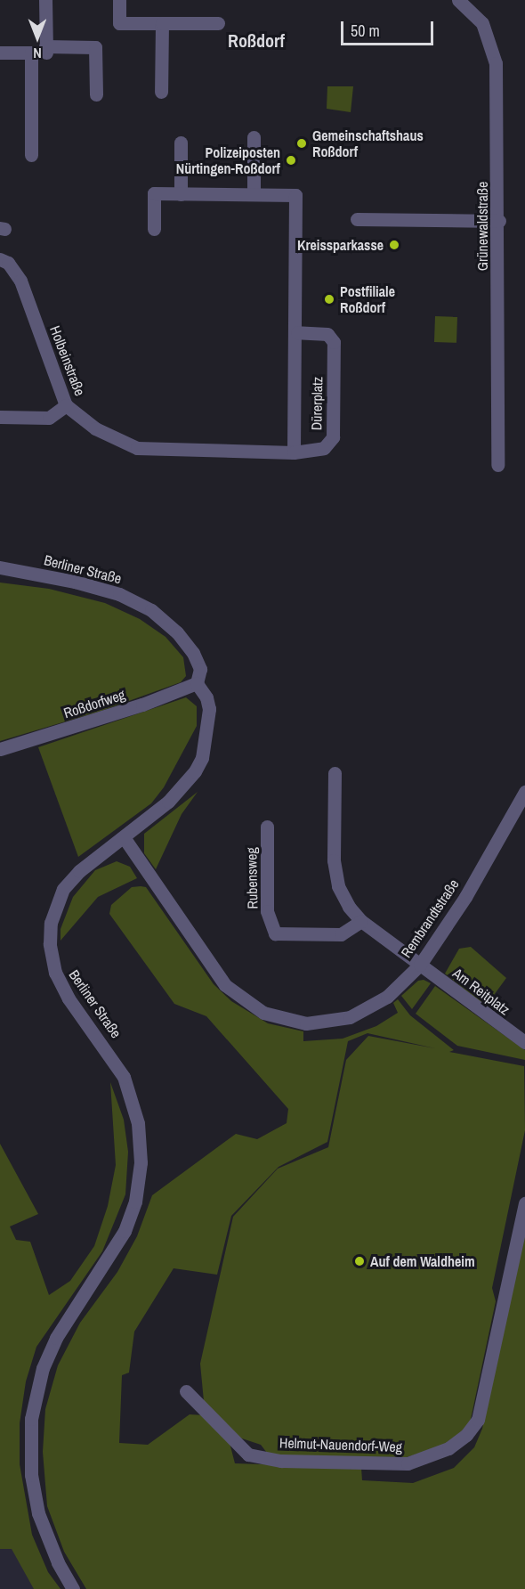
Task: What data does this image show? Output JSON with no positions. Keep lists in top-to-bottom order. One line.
{"streets":{"street":["Grünewaldstraße","Holbeinstraße","Dürerplatz","Berliner Straße","Roßdorfweg","Rubensweg","Rembrandtstraße","Am Reitplatz","Helmut-Nauendorf-Weg"]},"crossings":[["Holbeinstraße","Dürerplatz"],["Berliner Straße","Roßdorfweg"],["Berliner Straße","Rembrandtstraße"],["Rembrandtstraße","Am Reitplatz"]],"districts":["Roßdorf"],"places":["Gemeinschaftshaus Roßdorf","Polizeiposten Nürtingen-Roßdorf","Kreissparkasse","Postfiliale Roßdorf","Auf dem Waldheim"],"scale_bar":"50 m","north":"bottom"}
